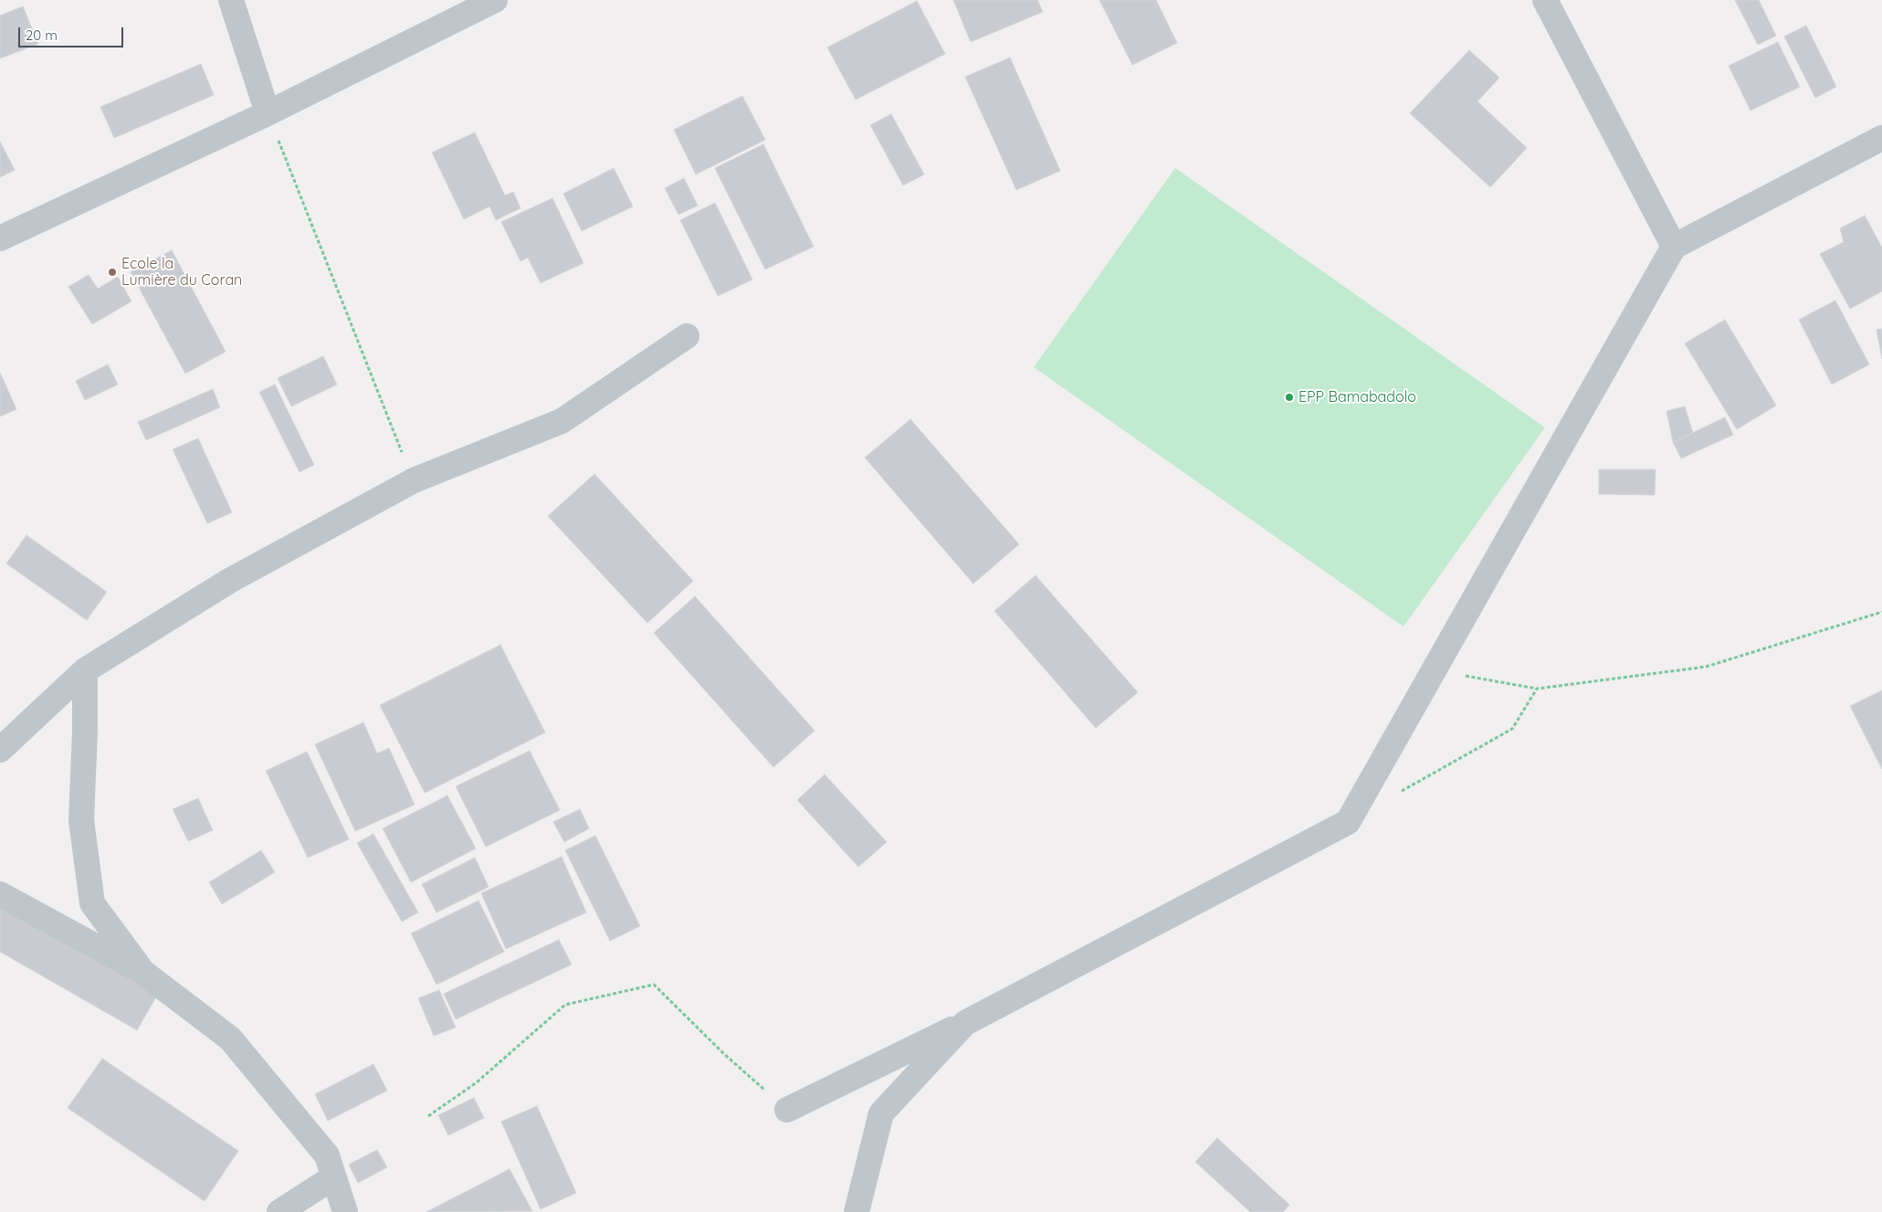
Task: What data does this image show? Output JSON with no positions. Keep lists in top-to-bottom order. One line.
{"places":["Ecole la Lumière du Coran","EPP Bamabadolo"],"scale_bar":"20 m"}
